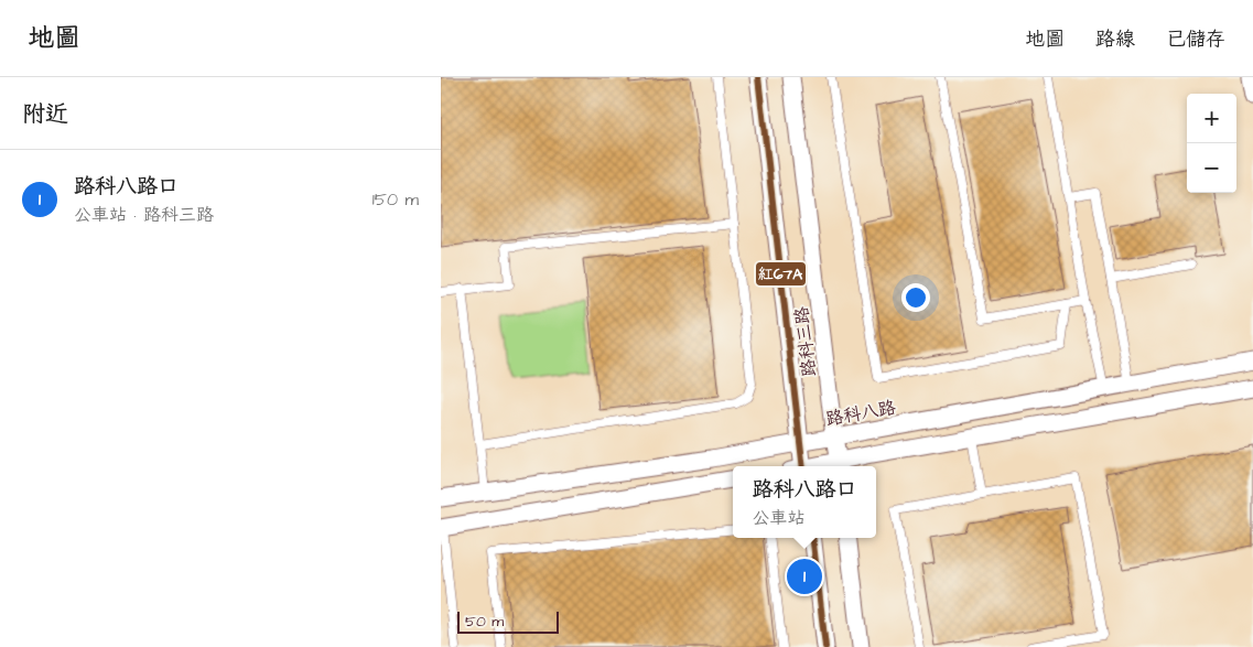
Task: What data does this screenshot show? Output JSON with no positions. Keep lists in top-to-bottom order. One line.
{"streets":{"street":["路科三路","路科八路"]},"crossings":[["路科三路","路科八路"]],"lines":["transit line 紅67A"],"scale_bar":"50 m","page":{"header":"地圖","nav":["地圖","路線","已儲存"],"heading":"附近","map_buttons":["+","−"],"list":[{"mark":"1","name":"路科八路口","note":"公車站 · 路科三路","value":"150 m"}],"popup":["路科八路口","公車站"],"pins":"1","scale":"50 m"}}
